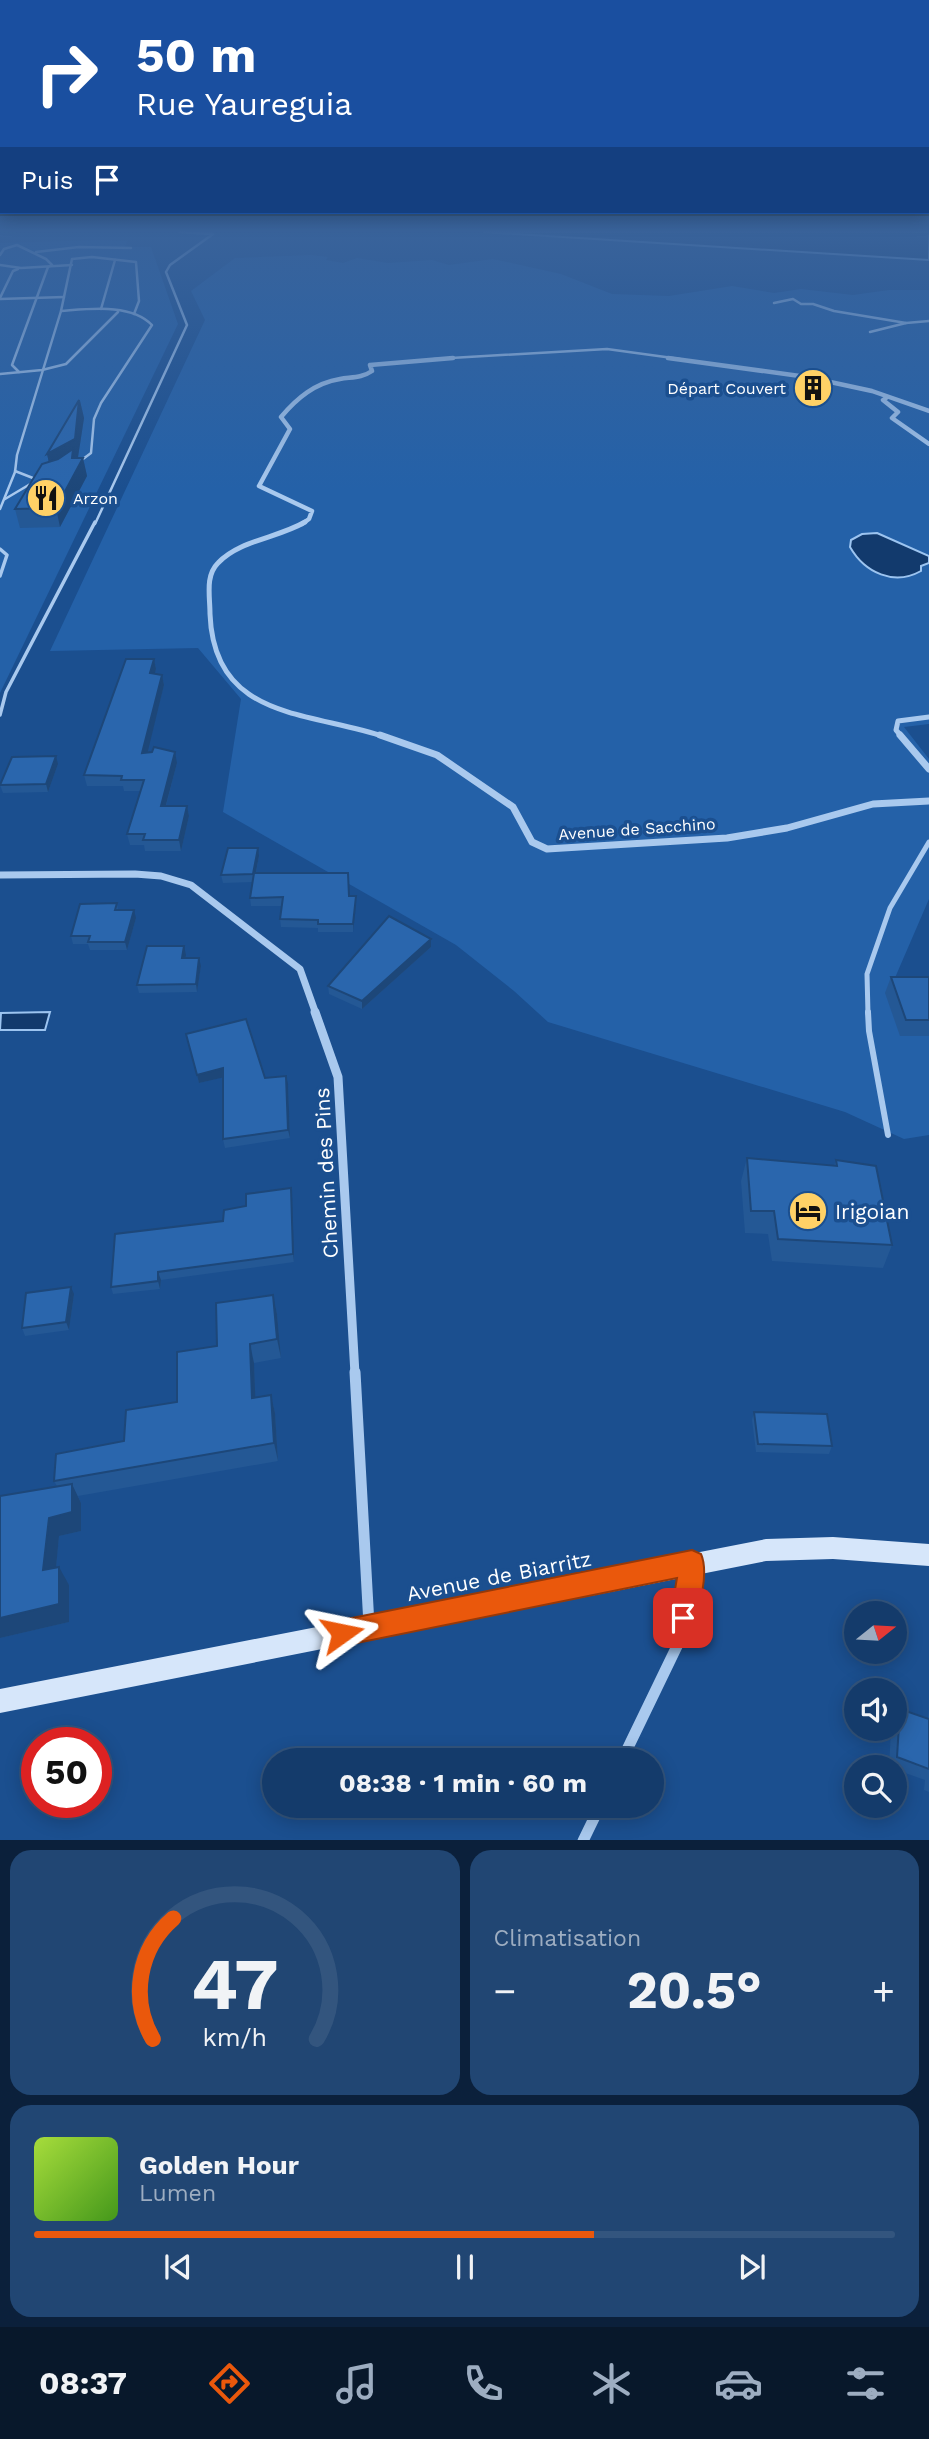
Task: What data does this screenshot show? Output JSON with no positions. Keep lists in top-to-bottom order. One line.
{"streets":{"main road":["Avenue de Biarritz"],"street":["Avenue de Sacchino","Chemin des Pins"]},"crossings":[["Chemin des Pins","Avenue de Biarritz"]],"places":{"building":["Départ Couvert"],"restaurant":["Arzon"],"hotel":["Irigoian"]},"north":"right","page":{"turn":["50 m","Rue Yaureguia"],"then":"Puis","limit":"50","trip":"08:38 · 1 min · 60 m","tile":"Climatisation","heat":["−","20.5°","+"],"song":["Golden Hour","Lumen"],"tabs":"08:37","gauge":["47","km/h"]}}
